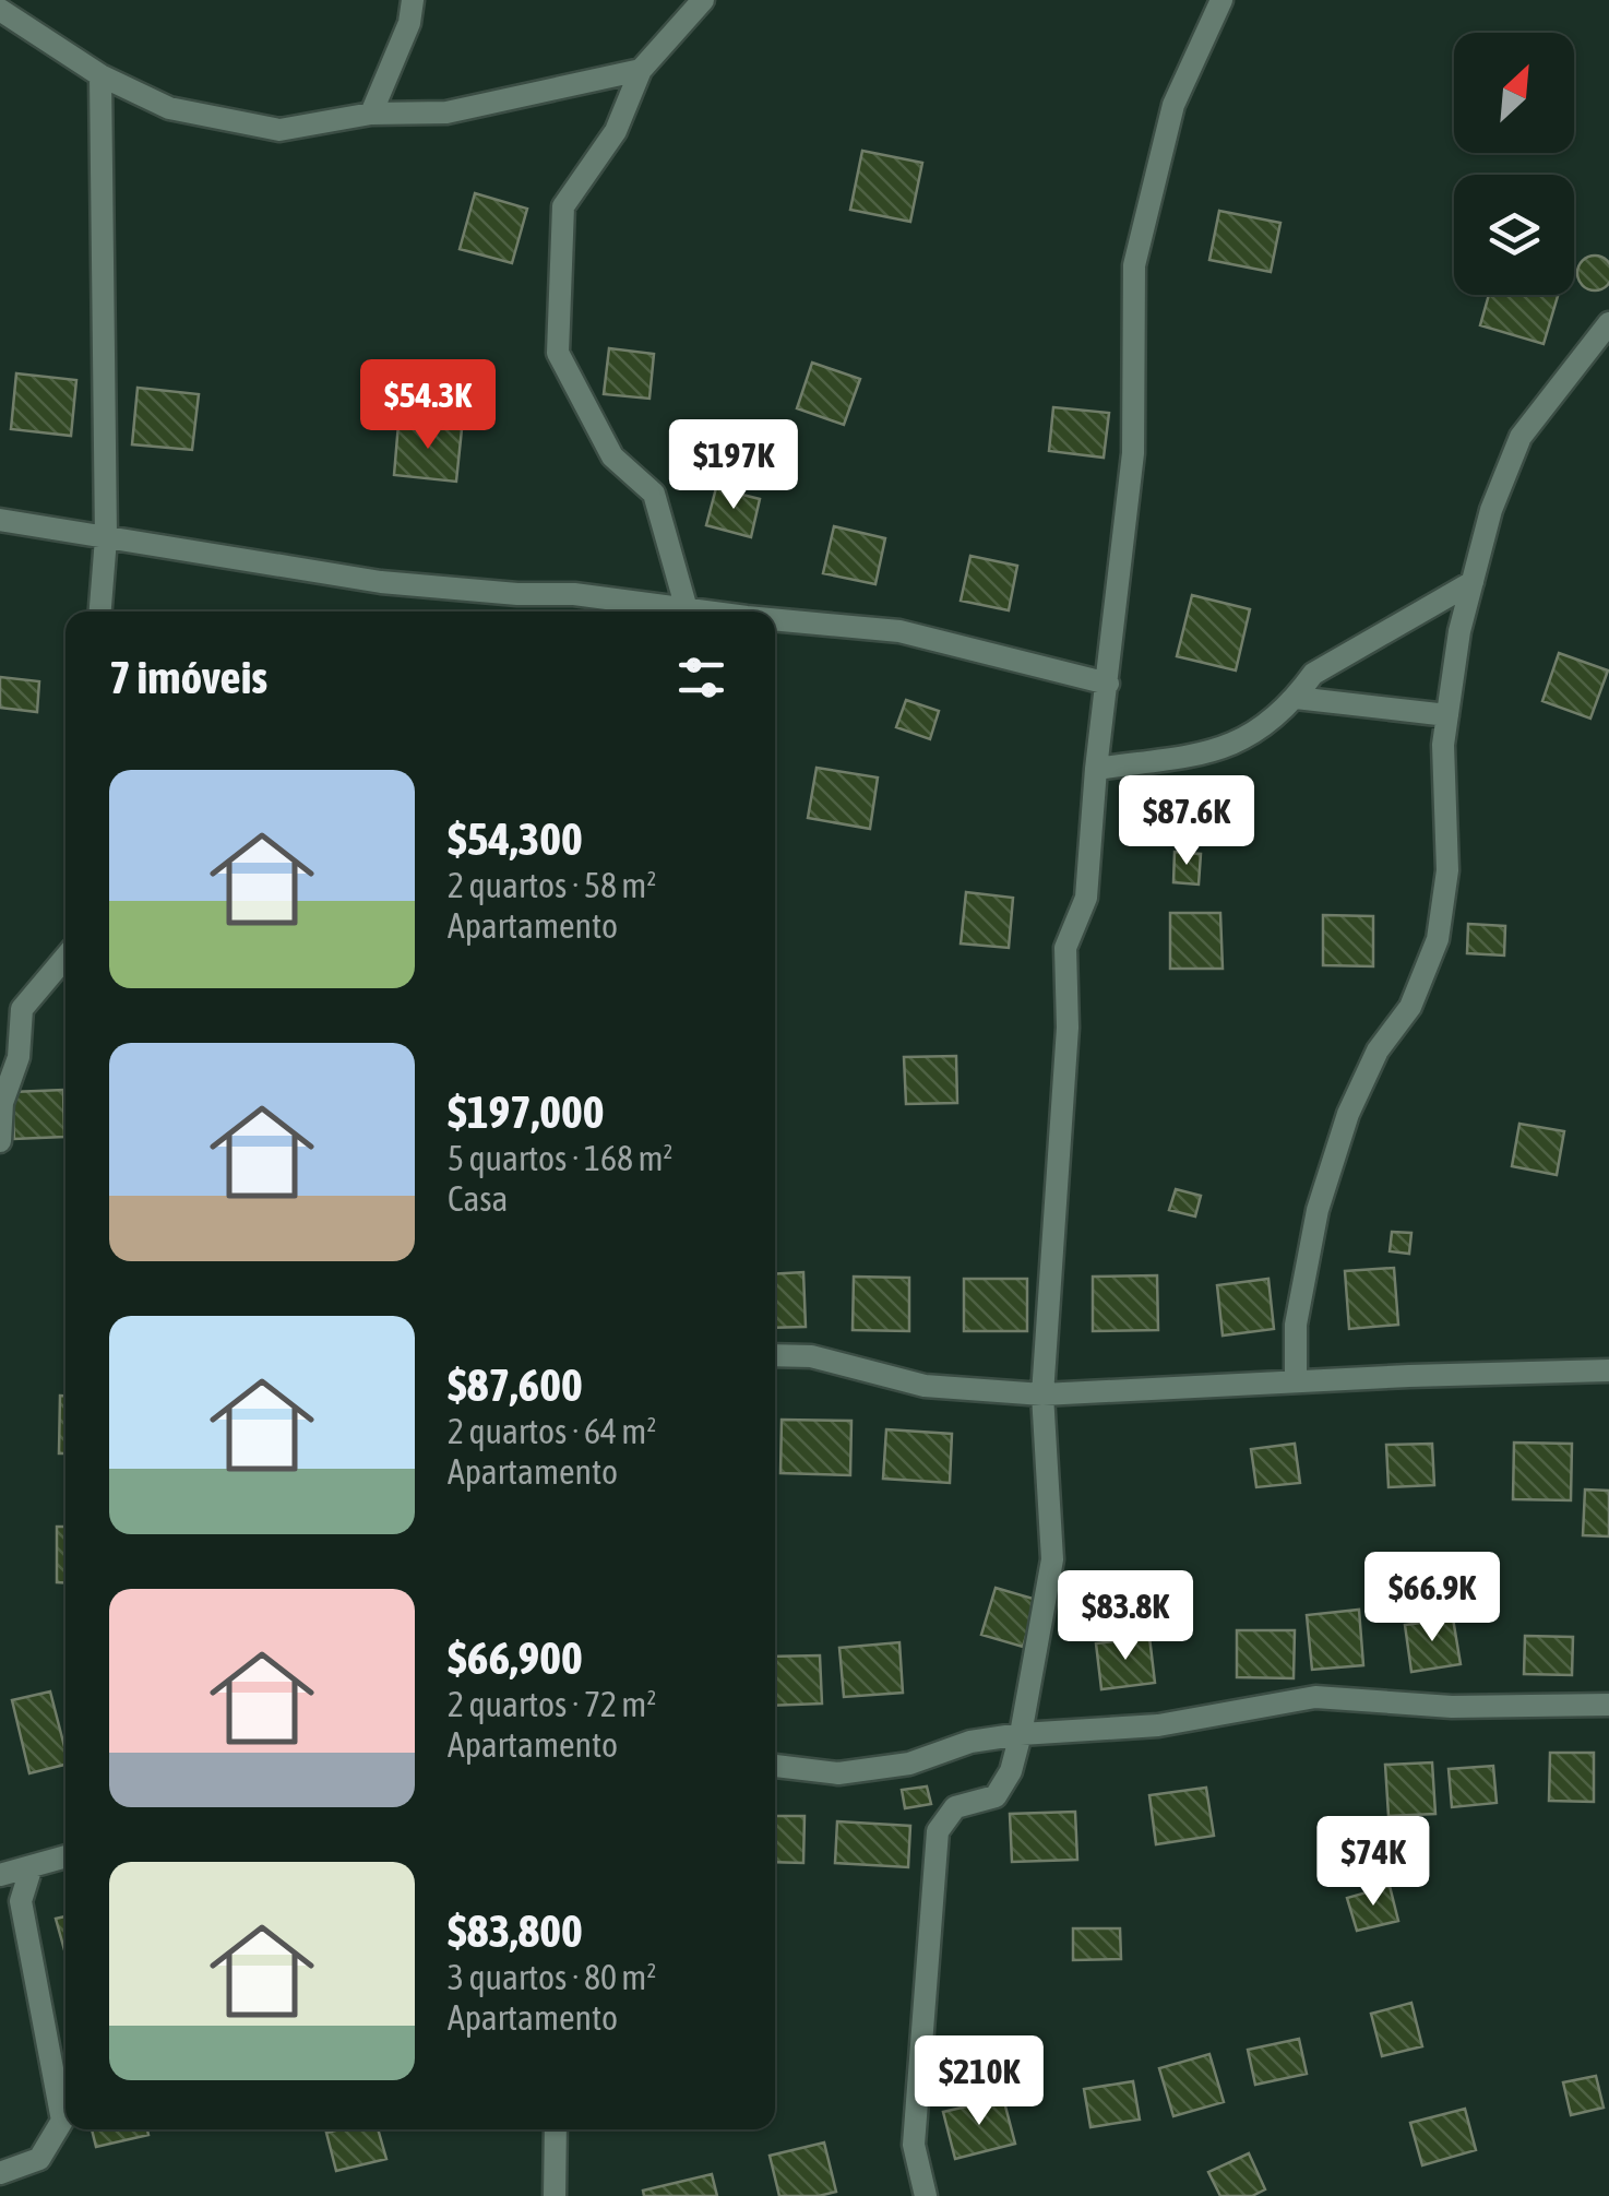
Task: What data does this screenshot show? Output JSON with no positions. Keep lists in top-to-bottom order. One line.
{"north":"top right","page":{"price":["$54.3K","$197K","$87.6K","$66.9K","$83.8K","$74K","$210K"],"heading":"7 imóveis","list":[{"name":"$54,300","note":"2 quartos · 58 m² · Apartamento"},{"name":"$197,000","note":"5 quartos · 168 m² · Casa"},{"name":"$87,600","note":"2 quartos · 64 m² · Apartamento"},{"name":"$66,900","note":"2 quartos · 72 m² · Apartamento"},{"name":"$83,800","note":"3 quartos · 80 m² · Apartamento"}]}}
